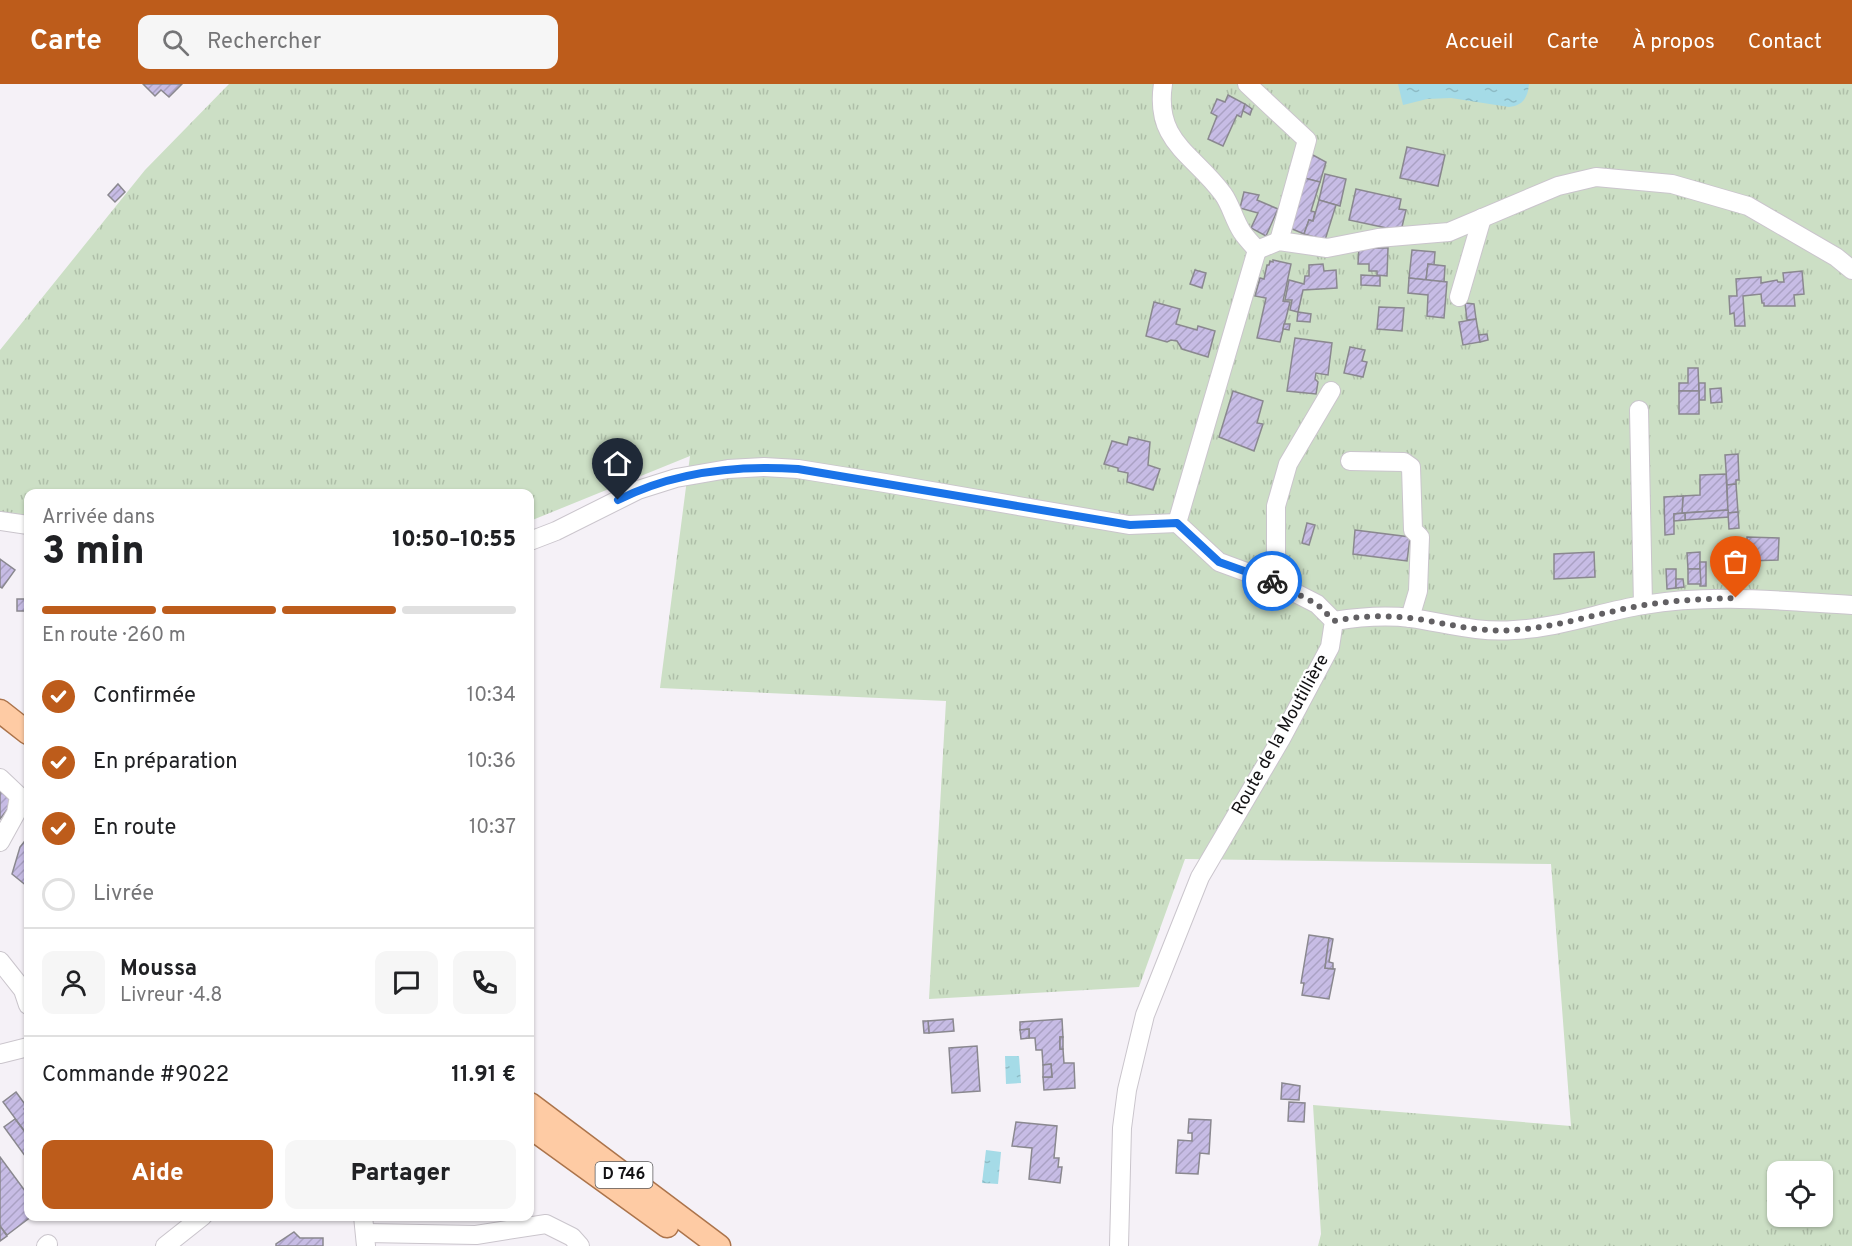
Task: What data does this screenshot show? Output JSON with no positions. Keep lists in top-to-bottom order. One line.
{"streets":{"main road":["D 746"],"street":["Route de la Moutillière"]},"page":{"header":"Carte","search":"Rechercher","nav":["Accueil","Carte","À propos","Contact"],"heading":["3 min","Arrivée dans","10:50–10:55"],"panel":["Moussa","Livreur · 4.8","Commande #9022","11.91 €"],"bar":"En route · 260 m","list":[["Confirmée","10:34"],["En préparation","10:36"],["En route","10:37"],"Livrée"],"buttons":["Aide","Partager"]}}
